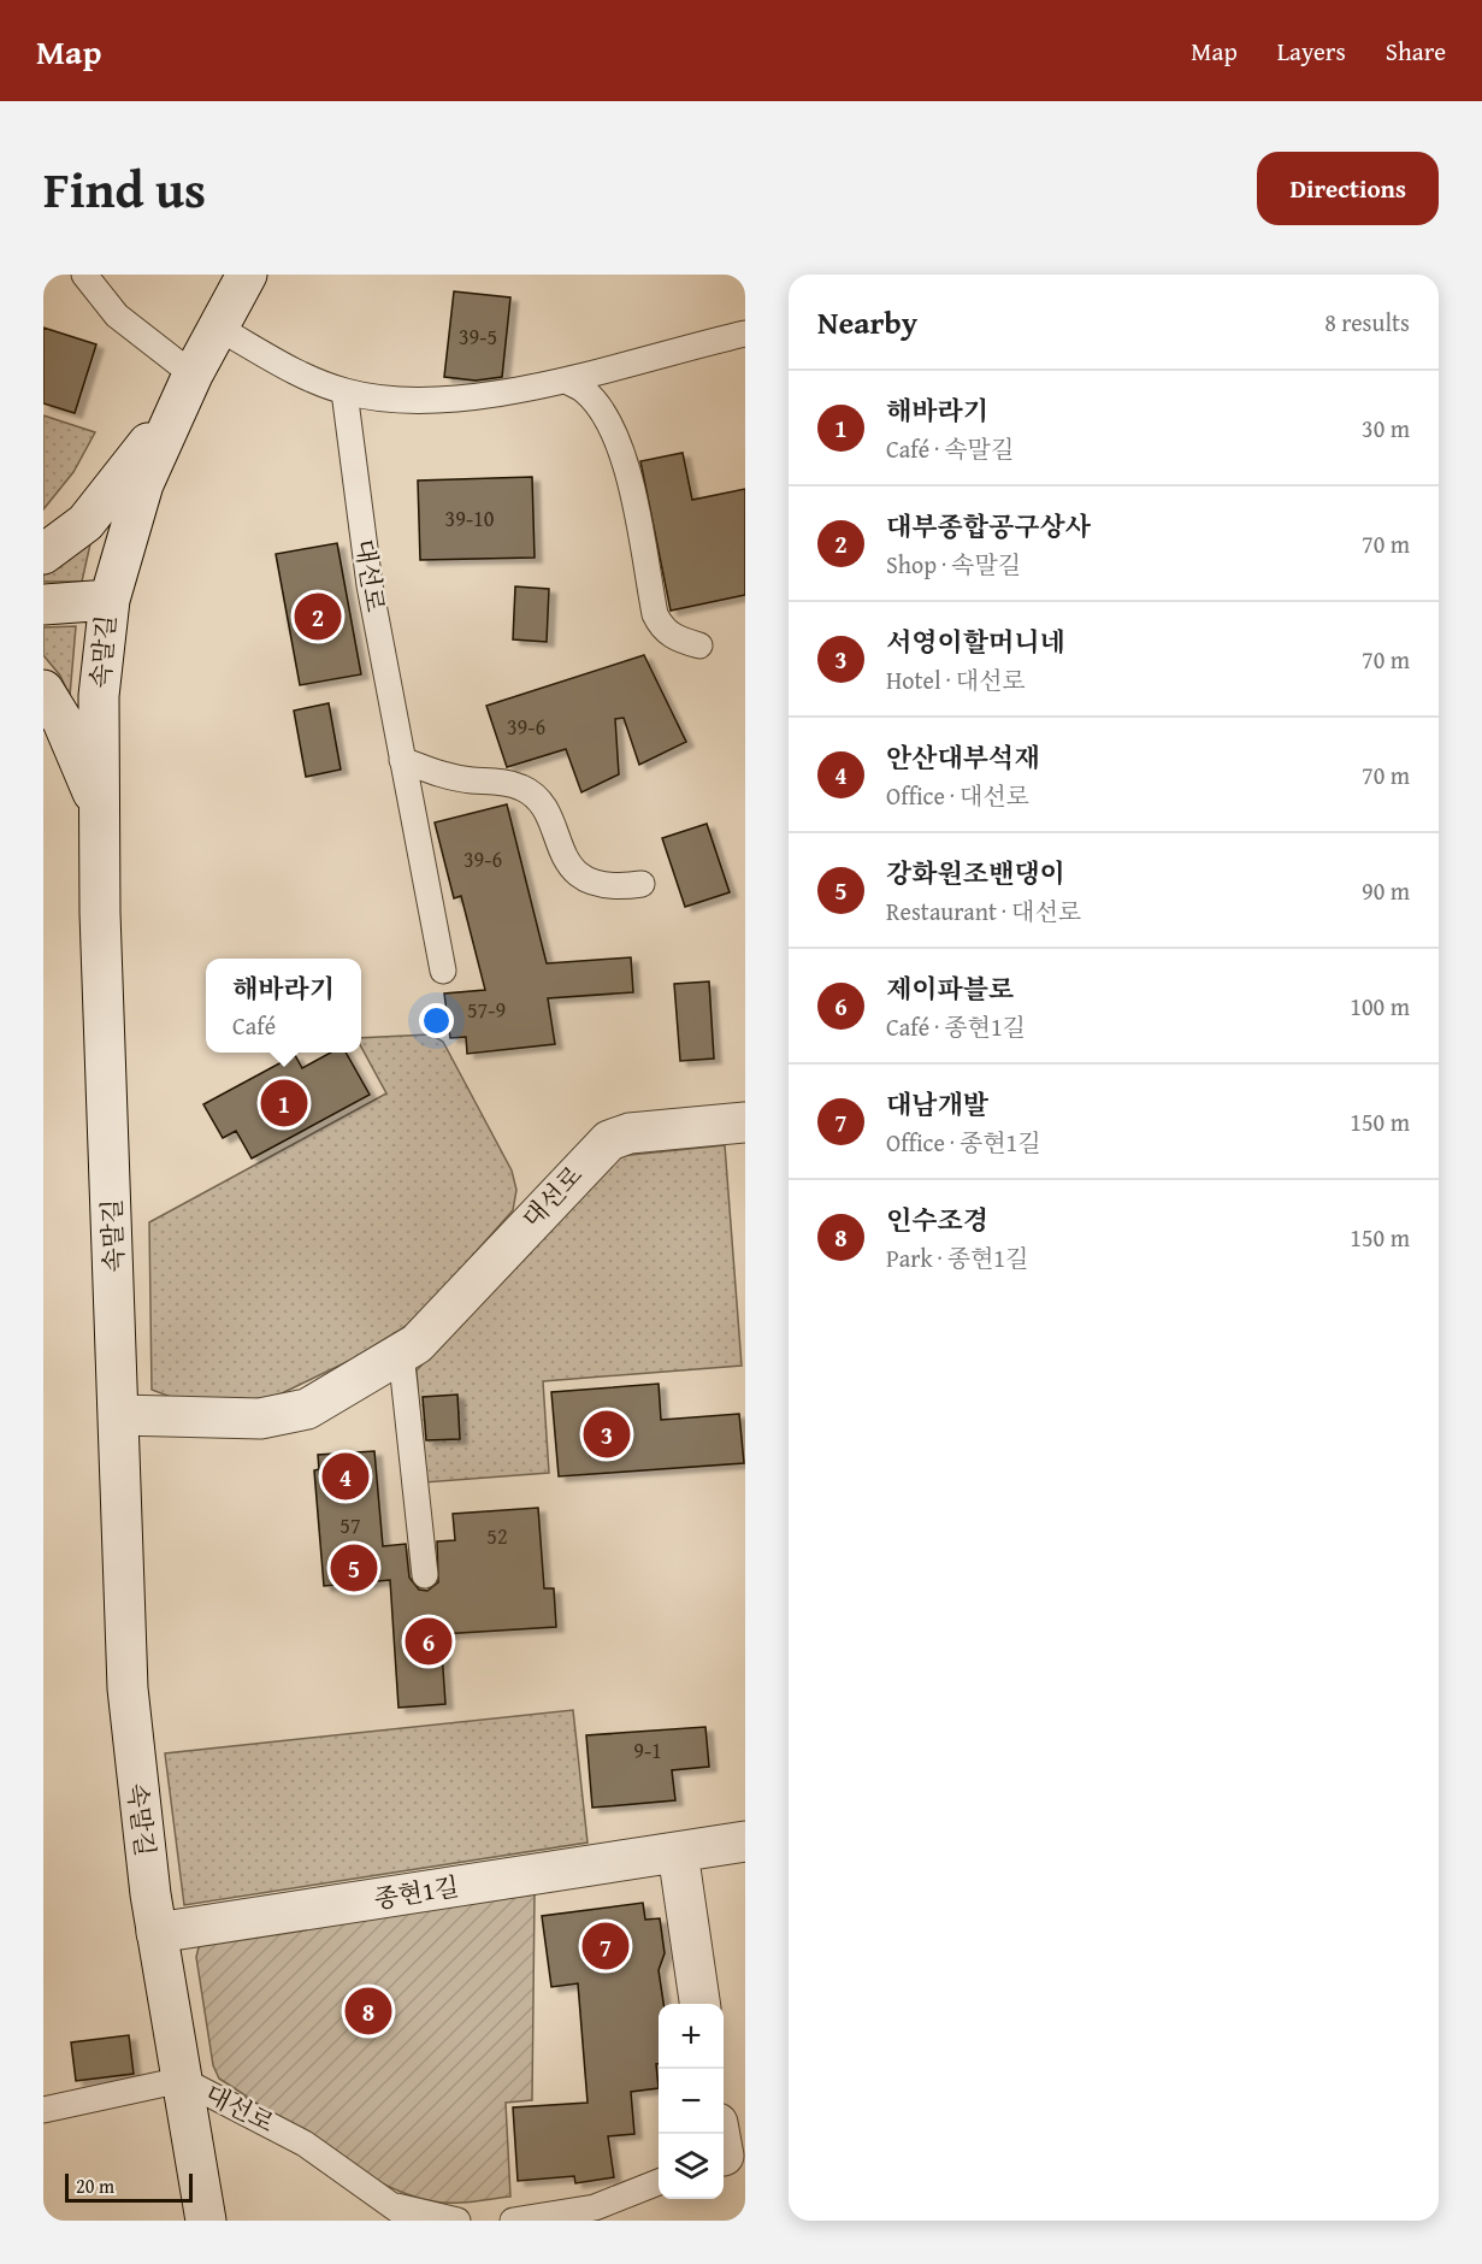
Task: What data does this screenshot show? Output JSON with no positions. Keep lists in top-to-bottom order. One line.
{"streets":{"street":["대선로","속말길","종현1길"]},"crossings":[["대선로","속말길"],["속말길","종현1길"]],"house_numbers":["39-5","39-10","39-6","39-6","57-9","57","52","9-1"],"scale_bar":"20 m","page":{"header":"Map","nav":["Map","Layers","Share"],"title":"Find us","buttons":"Directions","heading":["Nearby","8 results"],"list":[{"mark":"1","name":"해바라기","note":"Café · 속말길","value":"30 m"},{"mark":"2","name":"대부종합공구상사","note":"Shop · 속말길","value":"70 m"},{"mark":"3","name":"서영이할머니네","note":"Hotel · 대선로","value":"70 m"},{"mark":"4","name":"안산대부석재","note":"Office · 대선로","value":"70 m"},{"mark":"5","name":"강화원조밴댕이","note":"Restaurant · 대선로","value":"90 m"},{"mark":"6","name":"제이파블로","note":"Café · 종현1길","value":"100 m"},{"mark":"7","name":"대남개발","note":"Office · 종현1길","value":"150 m"},{"mark":"8","name":"인수조경","note":"Park · 종현1길","value":"150 m"}],"pins":["2","1","3","4","5","6","7","8"],"popup":["해바라기","Café"],"map_buttons":["+","−"],"scale":"20 m"}}
